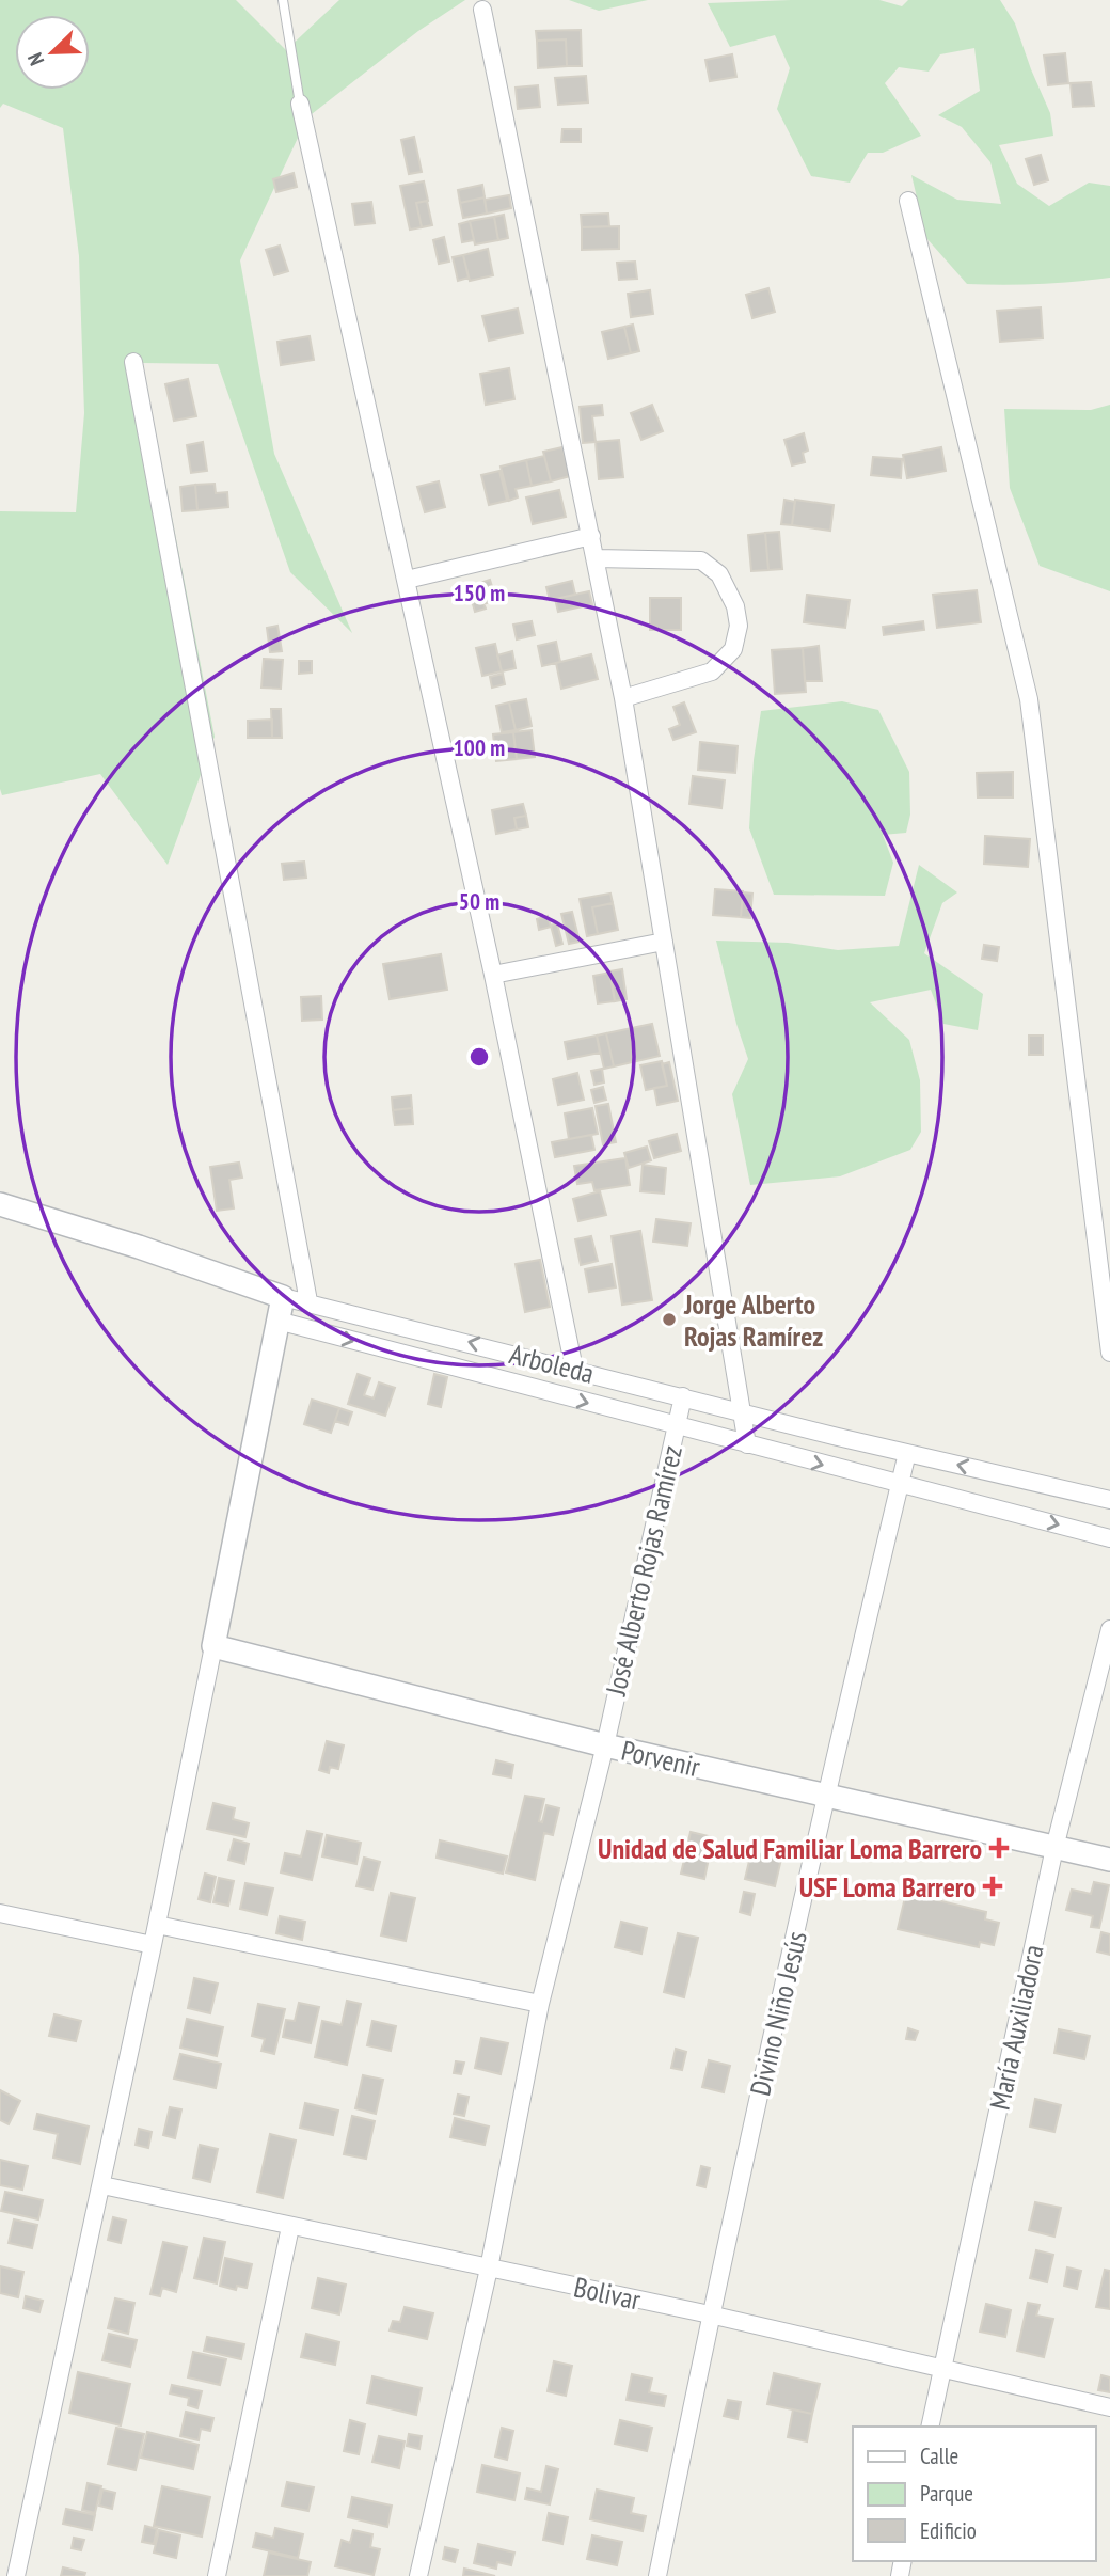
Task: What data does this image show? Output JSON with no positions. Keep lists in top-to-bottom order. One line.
{"streets":{"street":["Arboleda","José Alberto Rojas Ramírez","Porvenir","Divino Niño Jesús","María Auxiliadora","Bolivar"]},"crossings":[["Arboleda","José Alberto Rojas Ramírez"],["Arboleda","Divino Niño Jesús"],["José Alberto Rojas Ramírez","Porvenir"],["José Alberto Rojas Ramírez","Bolivar"],["Porvenir","Divino Niño Jesús"],["Porvenir","María Auxiliadora"],["Divino Niño Jesús","Bolivar"],["María Auxiliadora","Bolivar"]],"places":{"other":["Jorge Alberto Rojas Ramírez"],"health":["Unidad de Salud Familiar Loma Barrero","USF Loma Barrero"]},"legend":["Calle","Parque","Edificio"],"north":"bottom left","rings":["150 m","100 m","50 m"]}
